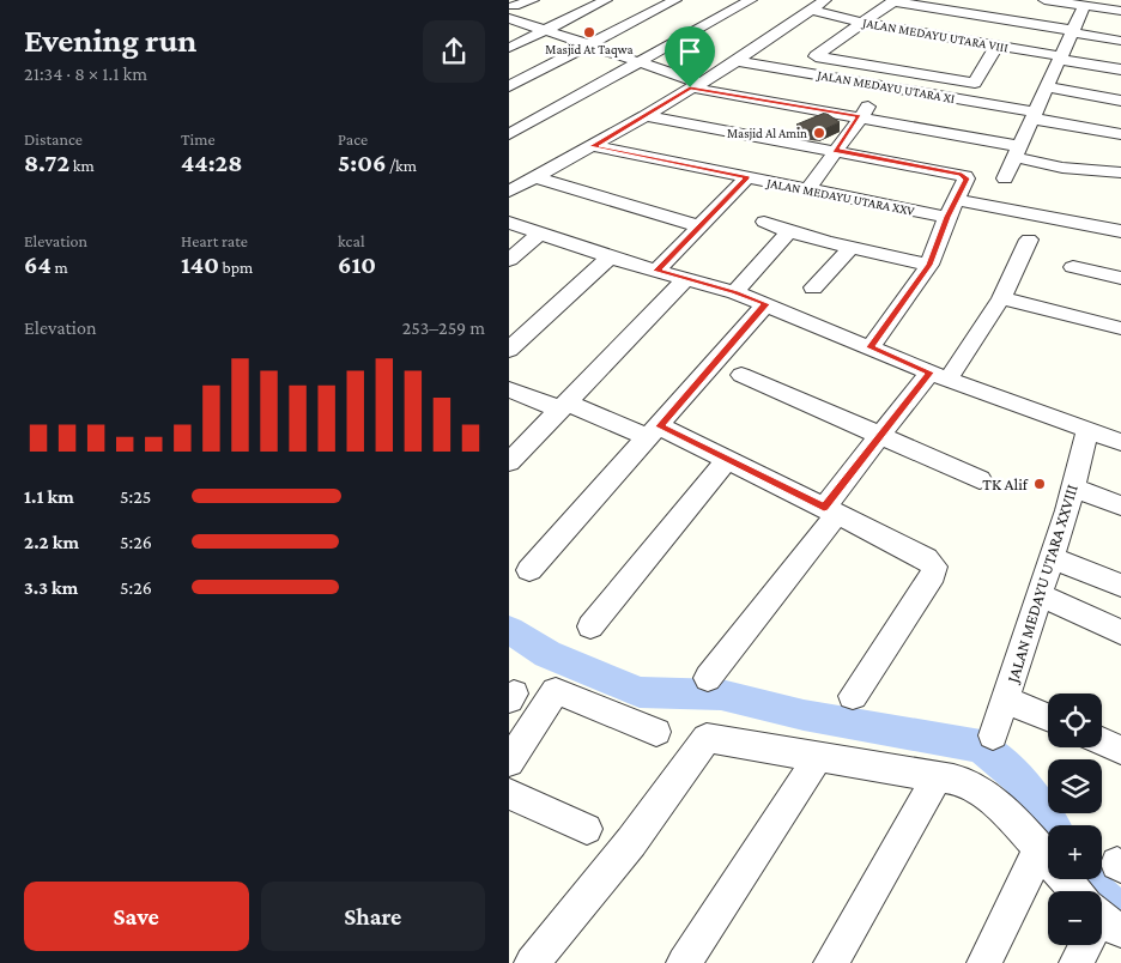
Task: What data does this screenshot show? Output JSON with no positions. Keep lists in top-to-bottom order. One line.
{"streets":{"street":["JALAN MEDAYU UTARA VIII","JALAN MEDAYU UTARA XI","JALAN MEDAYU UTARA XXV","JALAN MEDAYU UTARA XXVIII"]},"places":["Masjid At Taqwa","Masjid Al Amin","TK Alif"],"page":{"heading":["Evening run","21:34 · 8 × 1.1 km"],"stats":[["Distance","8.72 km"],["Time","44:28"],["Pace","5:06 /km"],["Elevation","64 m"],["Heart rate","140 bpm"],["kcal","610"]],"chart":["Elevation","253–259 m"],"list":[{"name":"1.1 km","note":"5:25"},{"name":"2.2 km","note":"5:26"},{"name":"3.3 km","note":"5:26"}],"map_buttons":["+","−"],"buttons":["Save","Share"]}}
